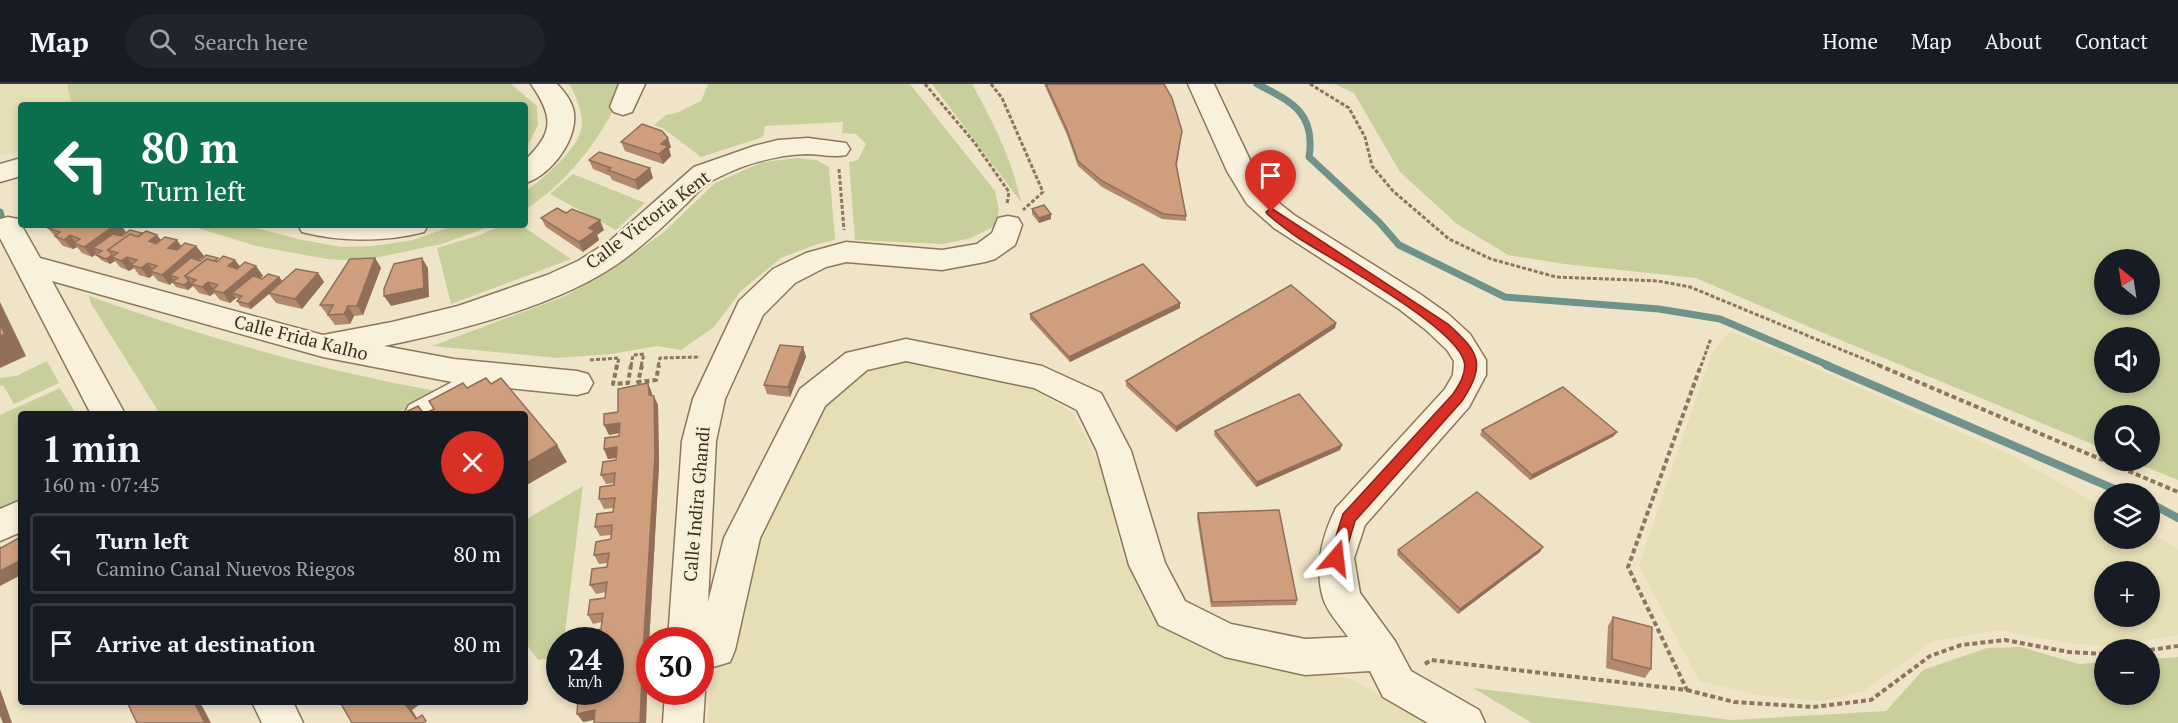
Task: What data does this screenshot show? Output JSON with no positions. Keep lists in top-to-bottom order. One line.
{"streets":{"street":["Calle Victoria Kent","Calle Frida Kalho","Calle Indira Ghandi"]},"crossings":[["Calle Victoria Kent","Calle Frida Kalho"]],"north":"top left","page":{"header":"Map","search":"Search here","nav":["Home","Map","About","Contact"],"turn":["80 m","Turn left"],"map_buttons":["+","−"],"heading":["1 min","160 m · 07:45"],"list":[{"name":"Turn left","note":"Camino Canal Nuevos Riegos","value":"80 m"},{"name":"Arrive at destination","value":"80 m"}],"speed":"24 km/h","limit":"30"}}
